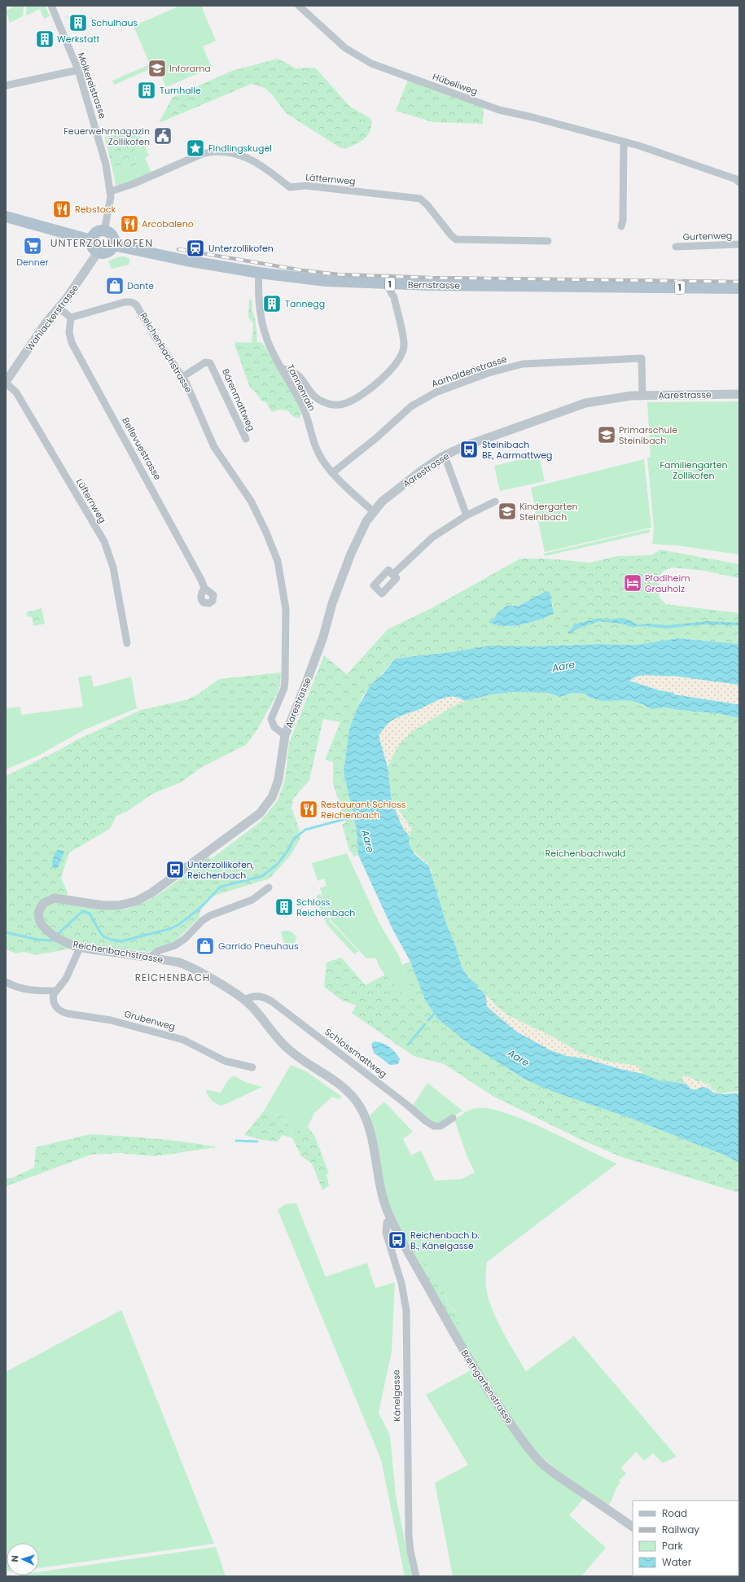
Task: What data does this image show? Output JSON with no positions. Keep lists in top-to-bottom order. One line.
{"streets":{"main road":["1","Bernstrasse"],"street":["Hübeliweg","Molkereistrasse","Lätternweg","Gurtenweg","Wahlackerstrasse","Reichenbachstrasse","Aarhaldenstrasse","Tannenrain","Aarestrasse","Bärenmattweg","Bellevuestrasse","Lüfternweg","Grubenweg","Schlossmattweg","Bremgartenstrasse","Känelgasse"]},"crossings":[["Molkereistrasse","Lätternweg"],["Molkereistrasse","Bernstrasse"],["Molkereistrasse","Wahlackerstrasse"],["Bernstrasse","Wahlackerstrasse"],["Bernstrasse","Tannenrain"],["Wahlackerstrasse","Lüfternweg"],["Reichenbachstrasse","Aarestrasse"],["Reichenbachstrasse","Bärenmattweg"],["Reichenbachstrasse","Bellevuestrasse"],["Reichenbachstrasse","Schlossmattweg"],["Reichenbachstrasse","Bremgartenstrasse"],["Reichenbachstrasse","Känelgasse"],["Aarhaldenstrasse","Tannenrain"],["Aarhaldenstrasse","Aarestrasse"],["Tannenrain","Aarestrasse"],["Bremgartenstrasse","Känelgasse"]],"districts":["UNTERZOLLIKOFEN","REICHENBACH"],"water":["Aare"],"parks":["Familiengarten Zollikofen","Reichenbachwald"],"places":{"building":["Schulhaus","Werkstatt","Turnhalle","Tannegg","Schloss Reichenbach"],"school or university":["Inforama","Primarschule Steinibach","Kindergarten Steinibach"],"public building":["Feuerwehrmagazin Zollikofen"],"place":["Findlingskugel"],"restaurant":["Rebstock","Arcobaleno","Restaurant Schloss Reichenbach"],"supermarket":["Denner"],"station":["Unterzollikofen"],"shop":["Dante","Garrido Pneuhaus"],"bus stop":["Steinibach BE, Aarmattweg","Unterzollikofen, Reichenbach","Reichenbach b. B., Känelgasse"],"hotel":["Pfadiheim Grauholz"]},"legend":["Road","Railway","Park","Water"],"north":"left"}
